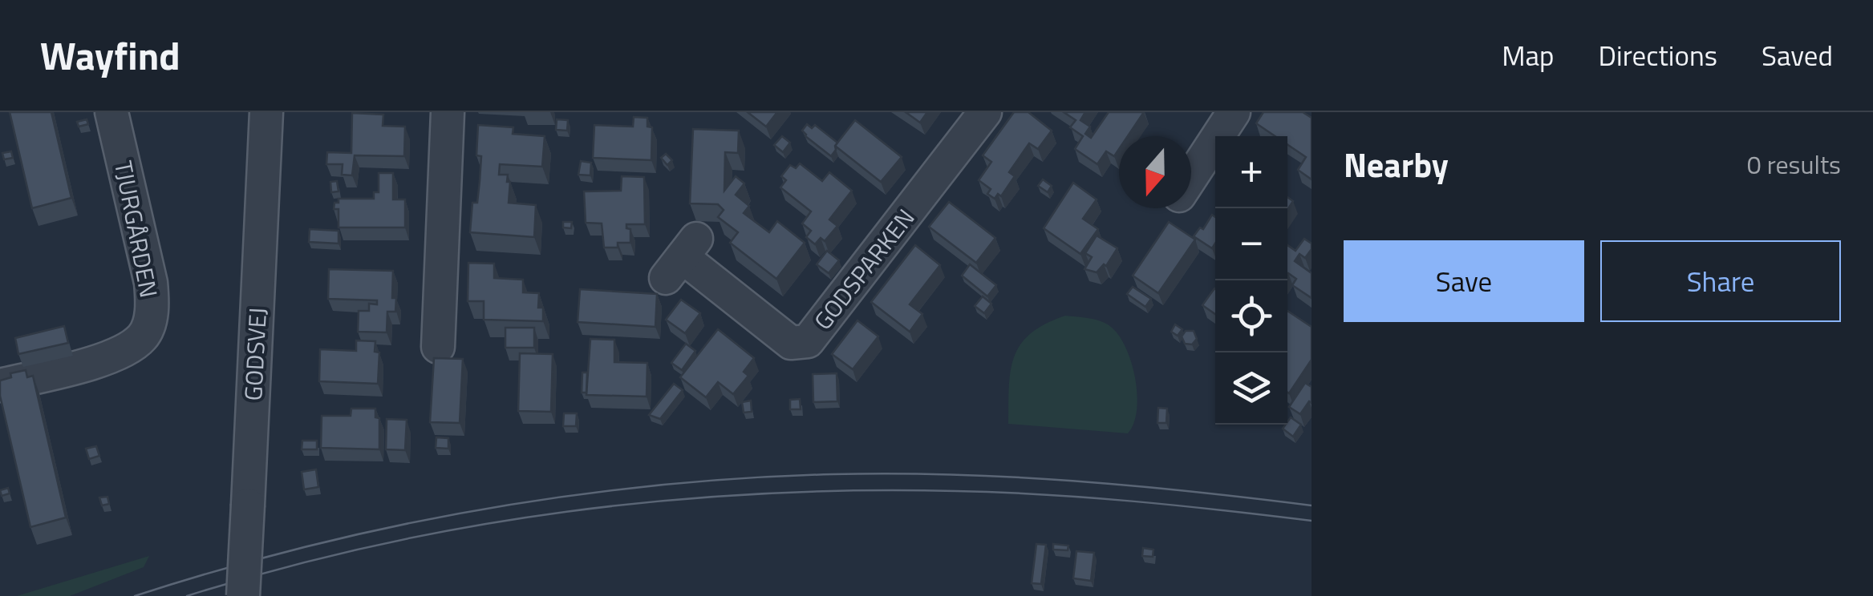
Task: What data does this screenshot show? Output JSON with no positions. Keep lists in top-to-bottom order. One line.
{"streets":{"street":["TJURGÅRDEN","GODSPARKEN","GODSVEJ"]},"north":"bottom","page":{"header":"Wayfind","nav":["Map","Directions","Saved"],"heading":["Nearby","0 results"],"map_buttons":["+","−"],"buttons":["Save","Share"]}}
